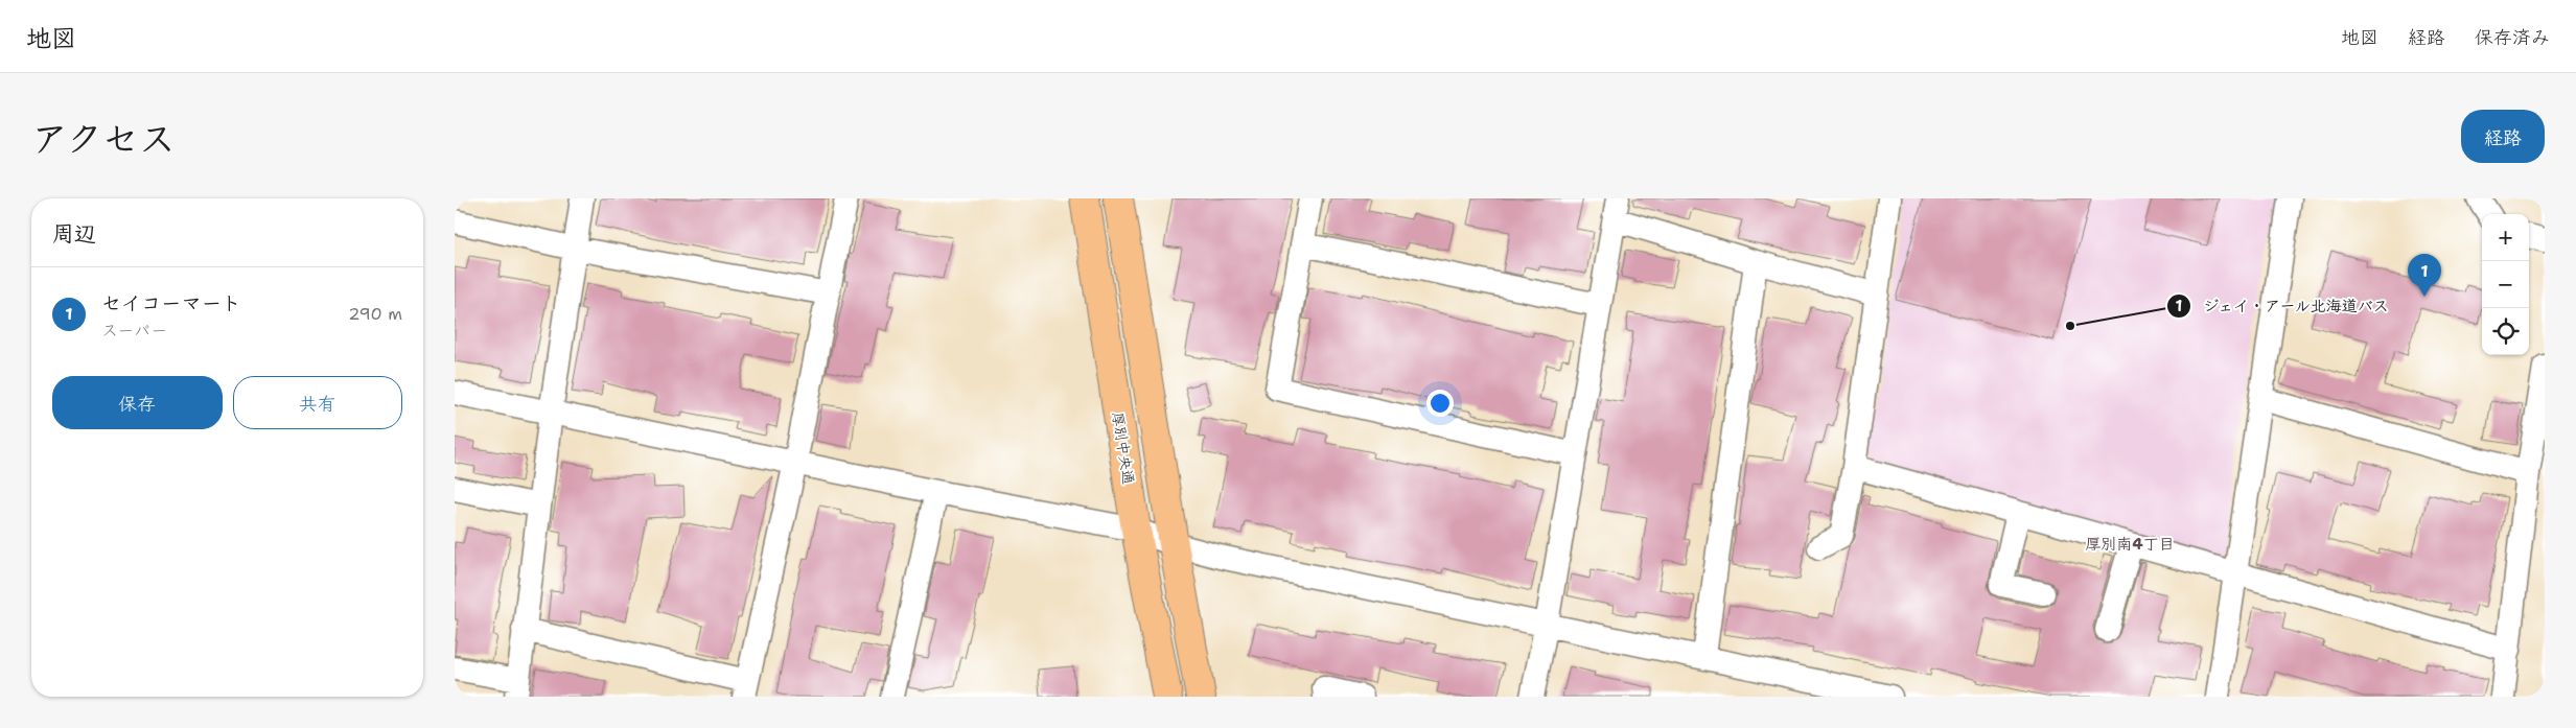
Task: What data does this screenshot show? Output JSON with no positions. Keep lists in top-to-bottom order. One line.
{"streets":{"main road":["厚別中央通"]},"districts":["厚別南4丁目"],"places":["ジェイ・アール北海道バス"],"page":{"header":"地図","nav":["地図","経路","保存済み"],"title":"アクセス","buttons":["経路",["保存","共有"]],"heading":"周辺","map_buttons":["+","−"],"pins":"1","list":[{"mark":"1","name":"セイコーマート","note":"スーパー","value":"290 m"}]}}
